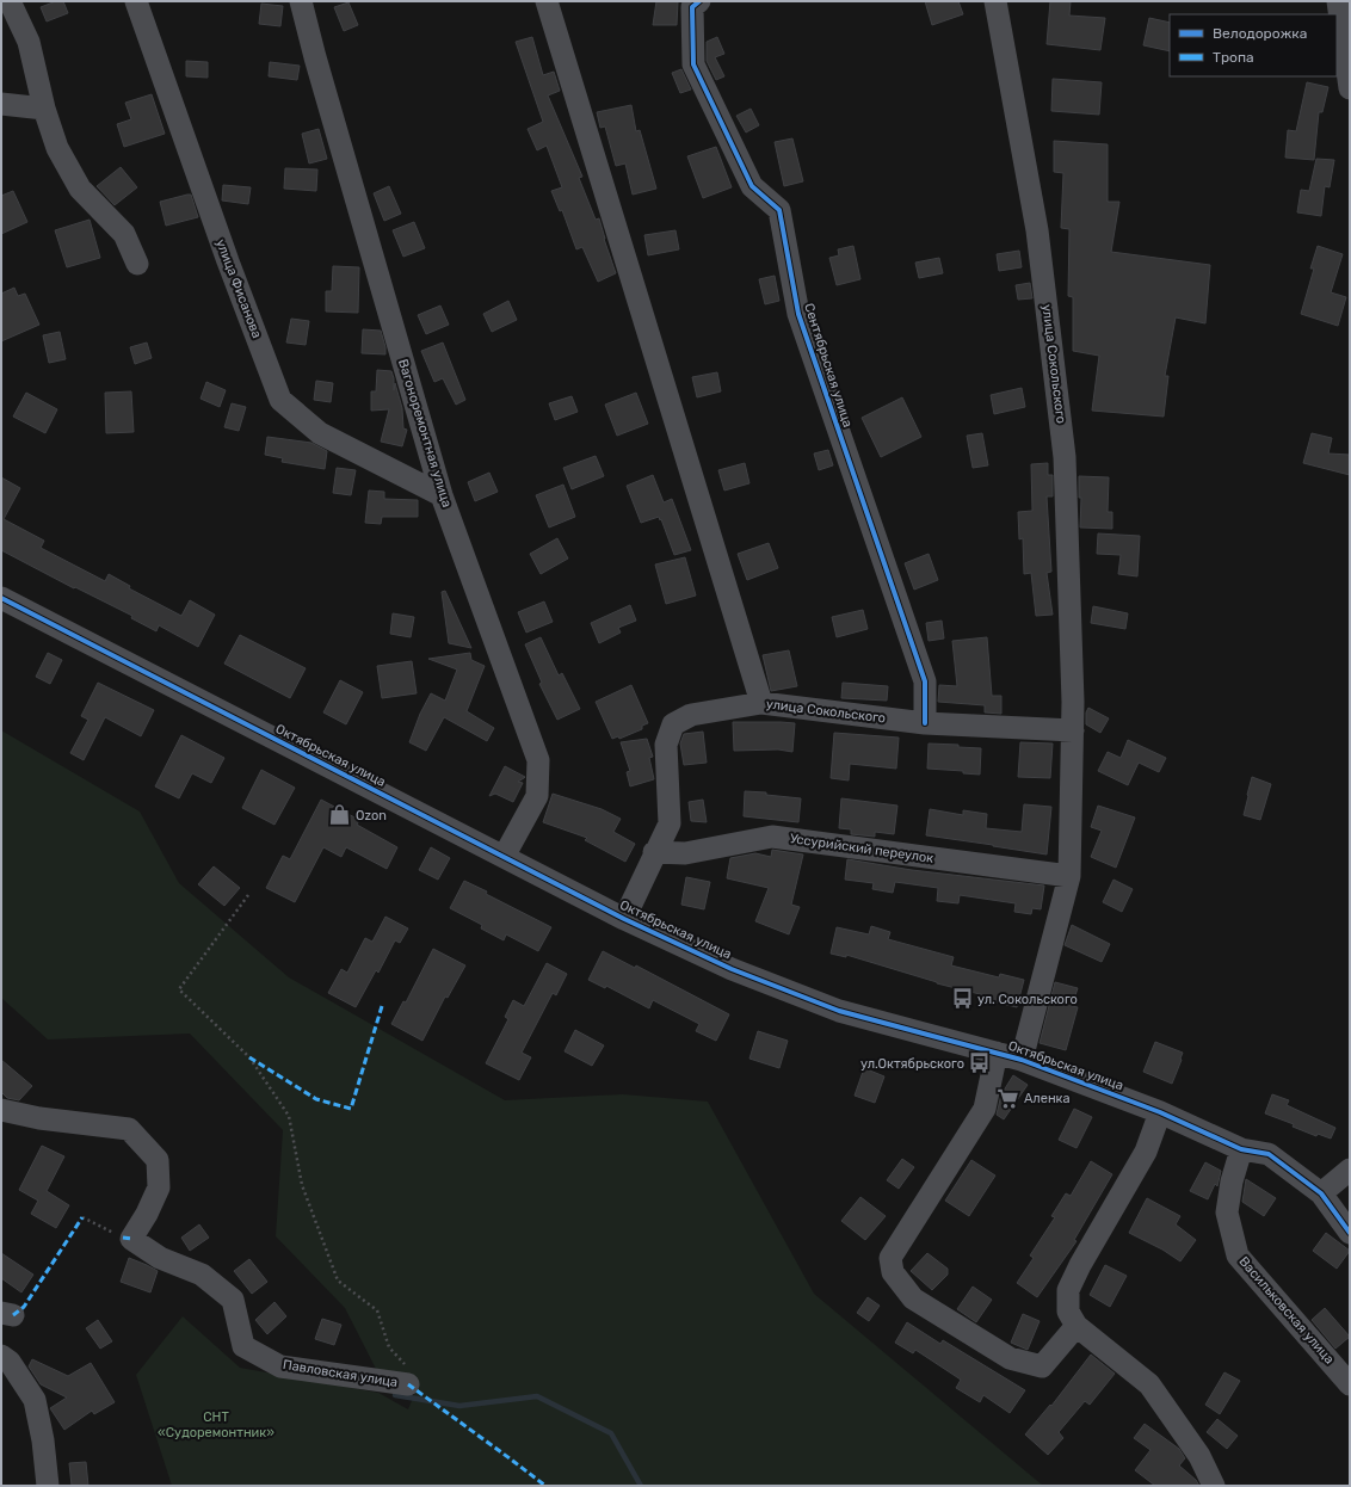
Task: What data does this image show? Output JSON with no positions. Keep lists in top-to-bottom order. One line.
{"streets":{"street":["улица Фисанова","улица Сокольского","Сентябрьская улица","Вагоноремонтная улица","Октябрьская улица","Уссурийский переулок","Васильковская улица","Павловская улица"]},"crossings":[["улица Фисанова","Вагоноремонтная улица"],["улица Сокольского","Сентябрьская улица"],["улица Сокольского","Октябрьская улица"],["улица Сокольского","Уссурийский переулок"],["Вагоноремонтная улица","Октябрьская улица"],["Октябрьская улица","Васильковская улица"]],"parks":["СНТ «Судоремонтник»"],"places":{"shop":["Ozon"],"bus stop":["ул. Сокольского","ул.Октябрьского"],"supermarket":["Аленка"]},"legend":["Велодорожка","Тропа"]}
